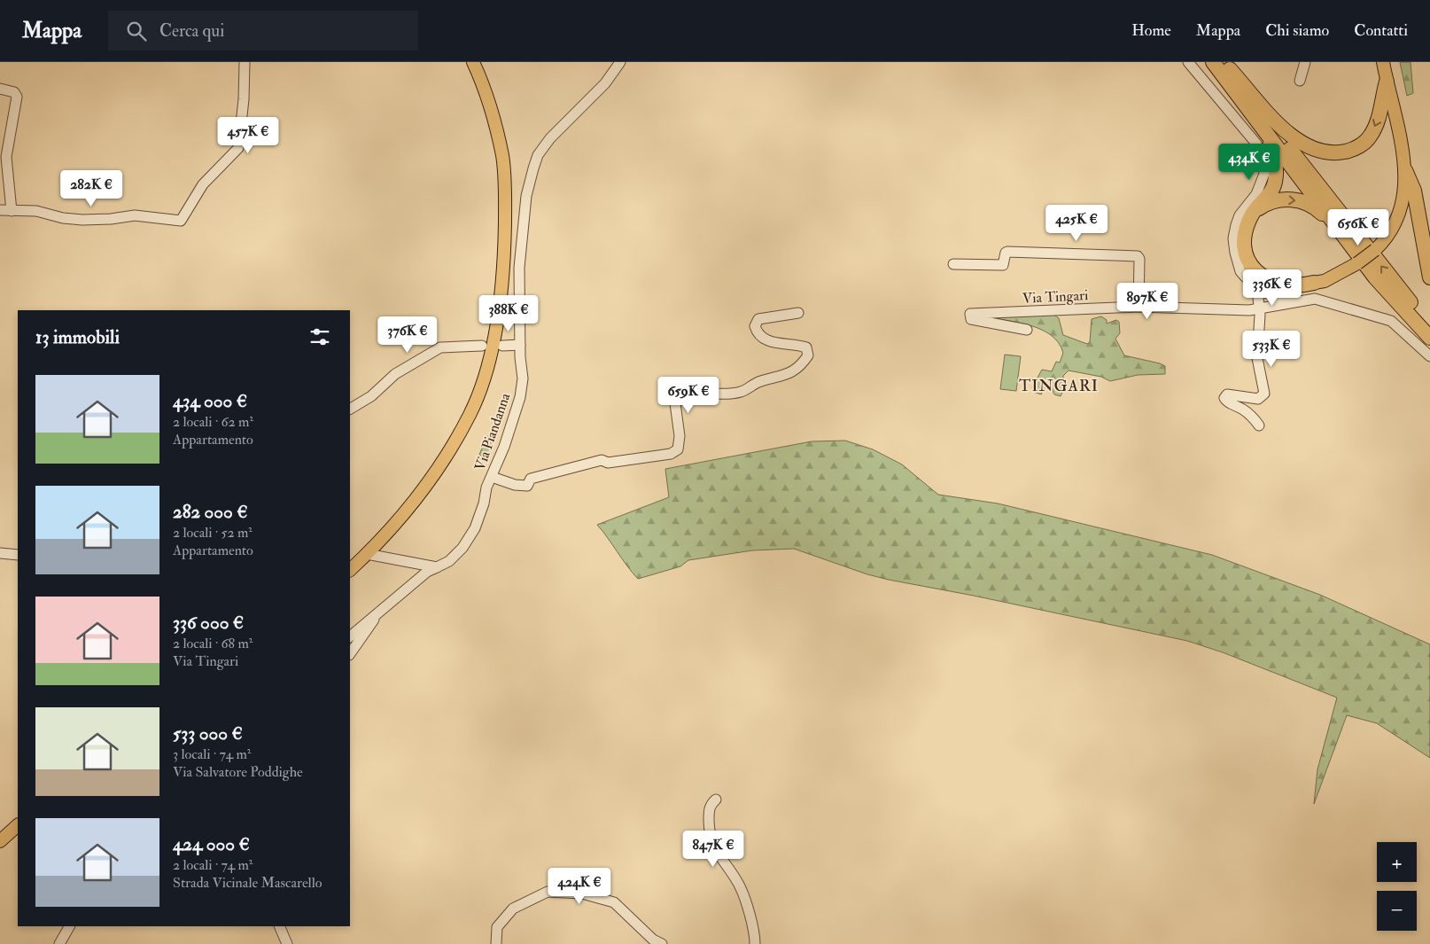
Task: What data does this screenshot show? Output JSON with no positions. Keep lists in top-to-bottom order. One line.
{"streets":{"street":["Via Tingari","Via Piandanna"]},"districts":["TINGARI"],"page":{"header":"Mappa","search":"Cerca qui","nav":["Home","Mappa","Chi siamo","Contatti"],"price":["457K €","434K €","282K €","425K €","656K €","336K €","897K €","388K €","376K €","533K €","659K €","847K €","424K €"],"heading":"13 immobili","list":[{"name":"434 000 €","note":"2 locali · 62 m² · Appartamento"},{"name":"282 000 €","note":"2 locali · 52 m² · Appartamento"},{"name":"336 000 €","note":"2 locali · 68 m² · Via Tingari"},{"name":"533 000 €","note":"3 locali · 74 m² · Via Salvatore Poddighe"},{"name":"424 000 €","note":"2 locali · 74 m² · Strada Vicinale Mascarello"}],"map_buttons":["+","−"]}}
